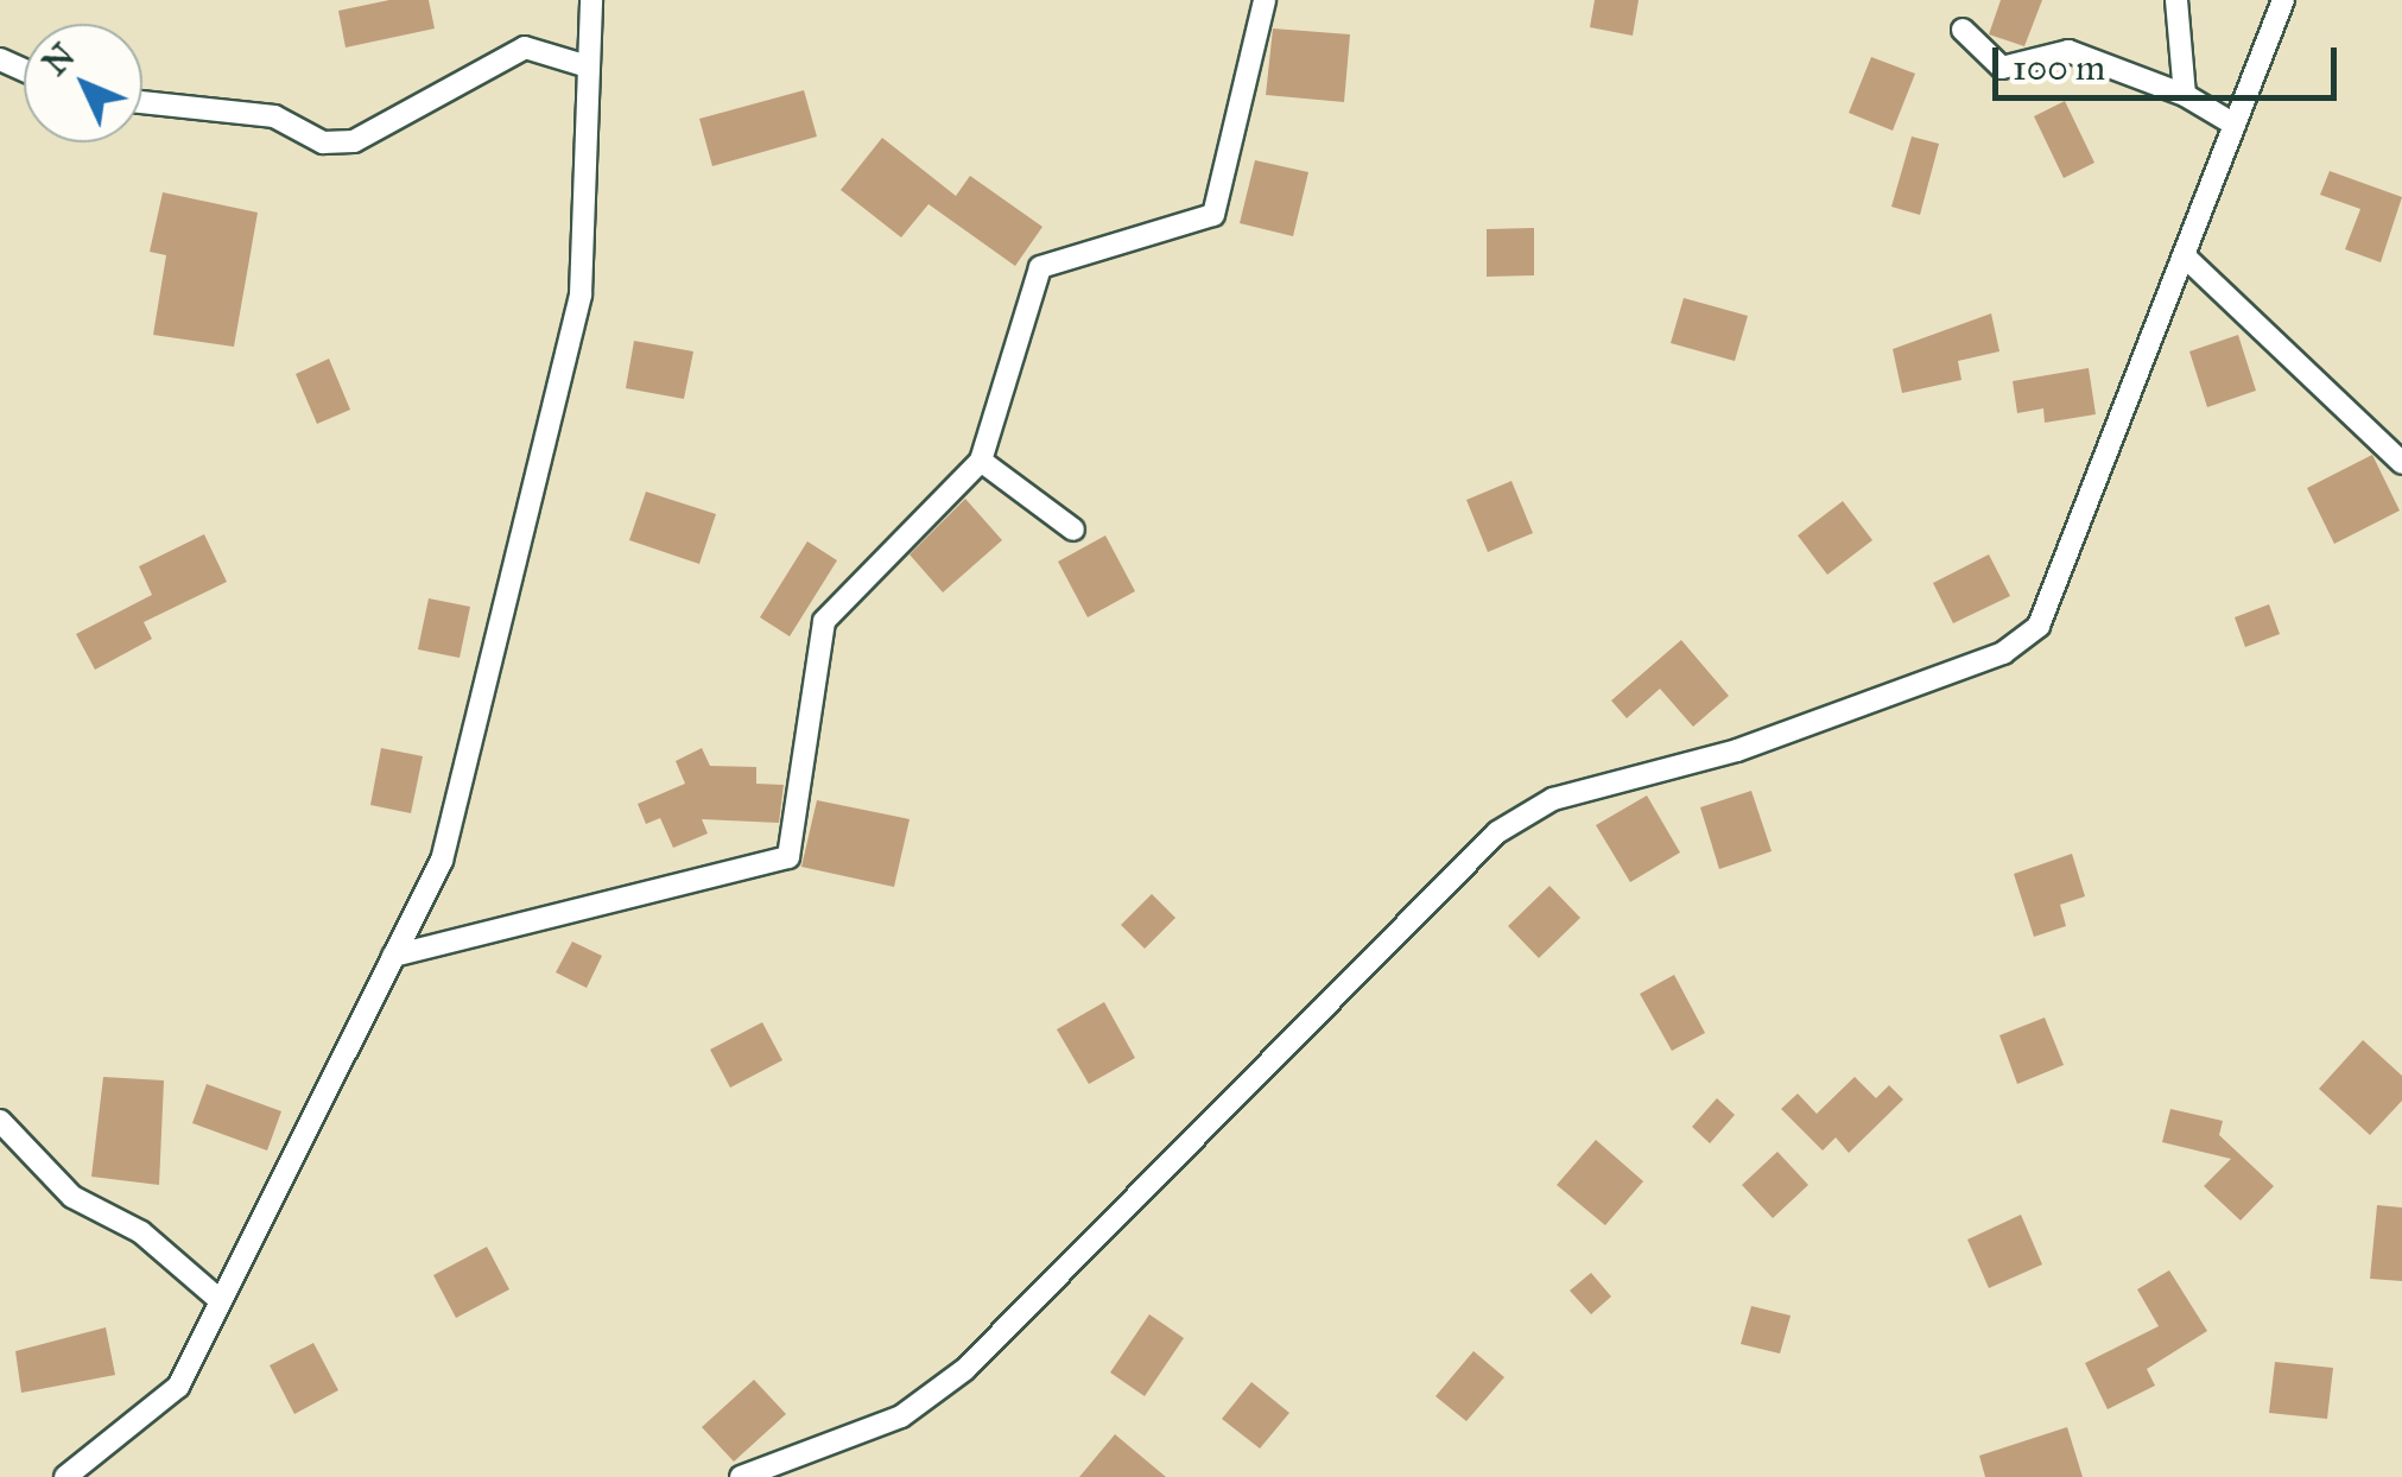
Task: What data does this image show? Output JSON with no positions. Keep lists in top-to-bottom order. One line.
{"scale_bar":"100 m","north":"top left"}
